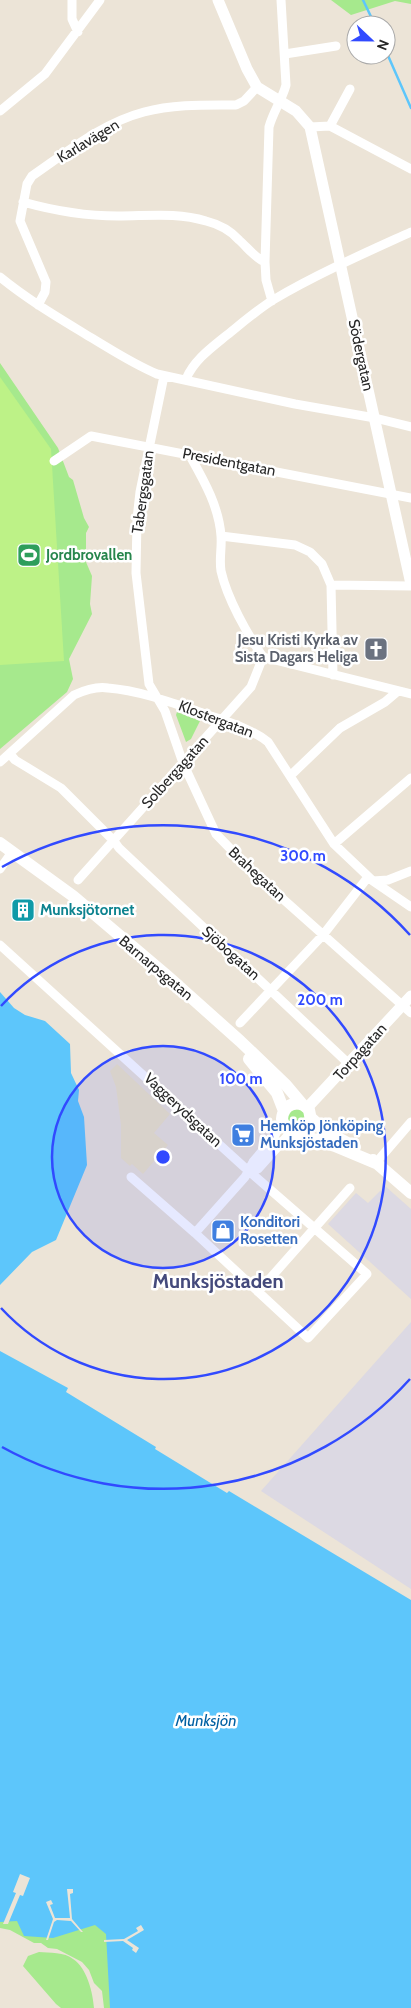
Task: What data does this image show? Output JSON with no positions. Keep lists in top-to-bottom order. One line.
{"streets":{"main road":["Barnarpsgatan"],"street":["Karlavägen","Södergatan","Presidentgatan","Tabergsgatan","Klostergatan","Solbergagatan","Brahegatan","Sjöbogatan","Torpagatan","Vaggerydsgatan"]},"crossings":[["Södergatan","Presidentgatan"],["Presidentgatan","Tabergsgatan"],["Tabergsgatan","Klostergatan"],["Tabergsgatan","Brahegatan"],["Klostergatan","Solbergagatan"],["Klostergatan","Brahegatan"],["Klostergatan","Sjöbogatan"],["Solbergagatan","Brahegatan"],["Solbergagatan","Sjöbogatan"],["Brahegatan","Torpagatan"],["Sjöbogatan","Torpagatan"],["Barnarpsgatan","Torpagatan"]],"districts":["Munksjöstaden"],"water":["Munksjön"],"places":{"sports":["Jordbrovallen"],"church":["Jesu Kristi Kyrka av Sista Dagars Heliga"],"building":["Munksjötornet"],"supermarket":["Hemköp Jönköping Munksjöstaden"],"shop":["Konditori Rosetten"]},"north":"right","rings":["300 m","200 m","100 m"]}
